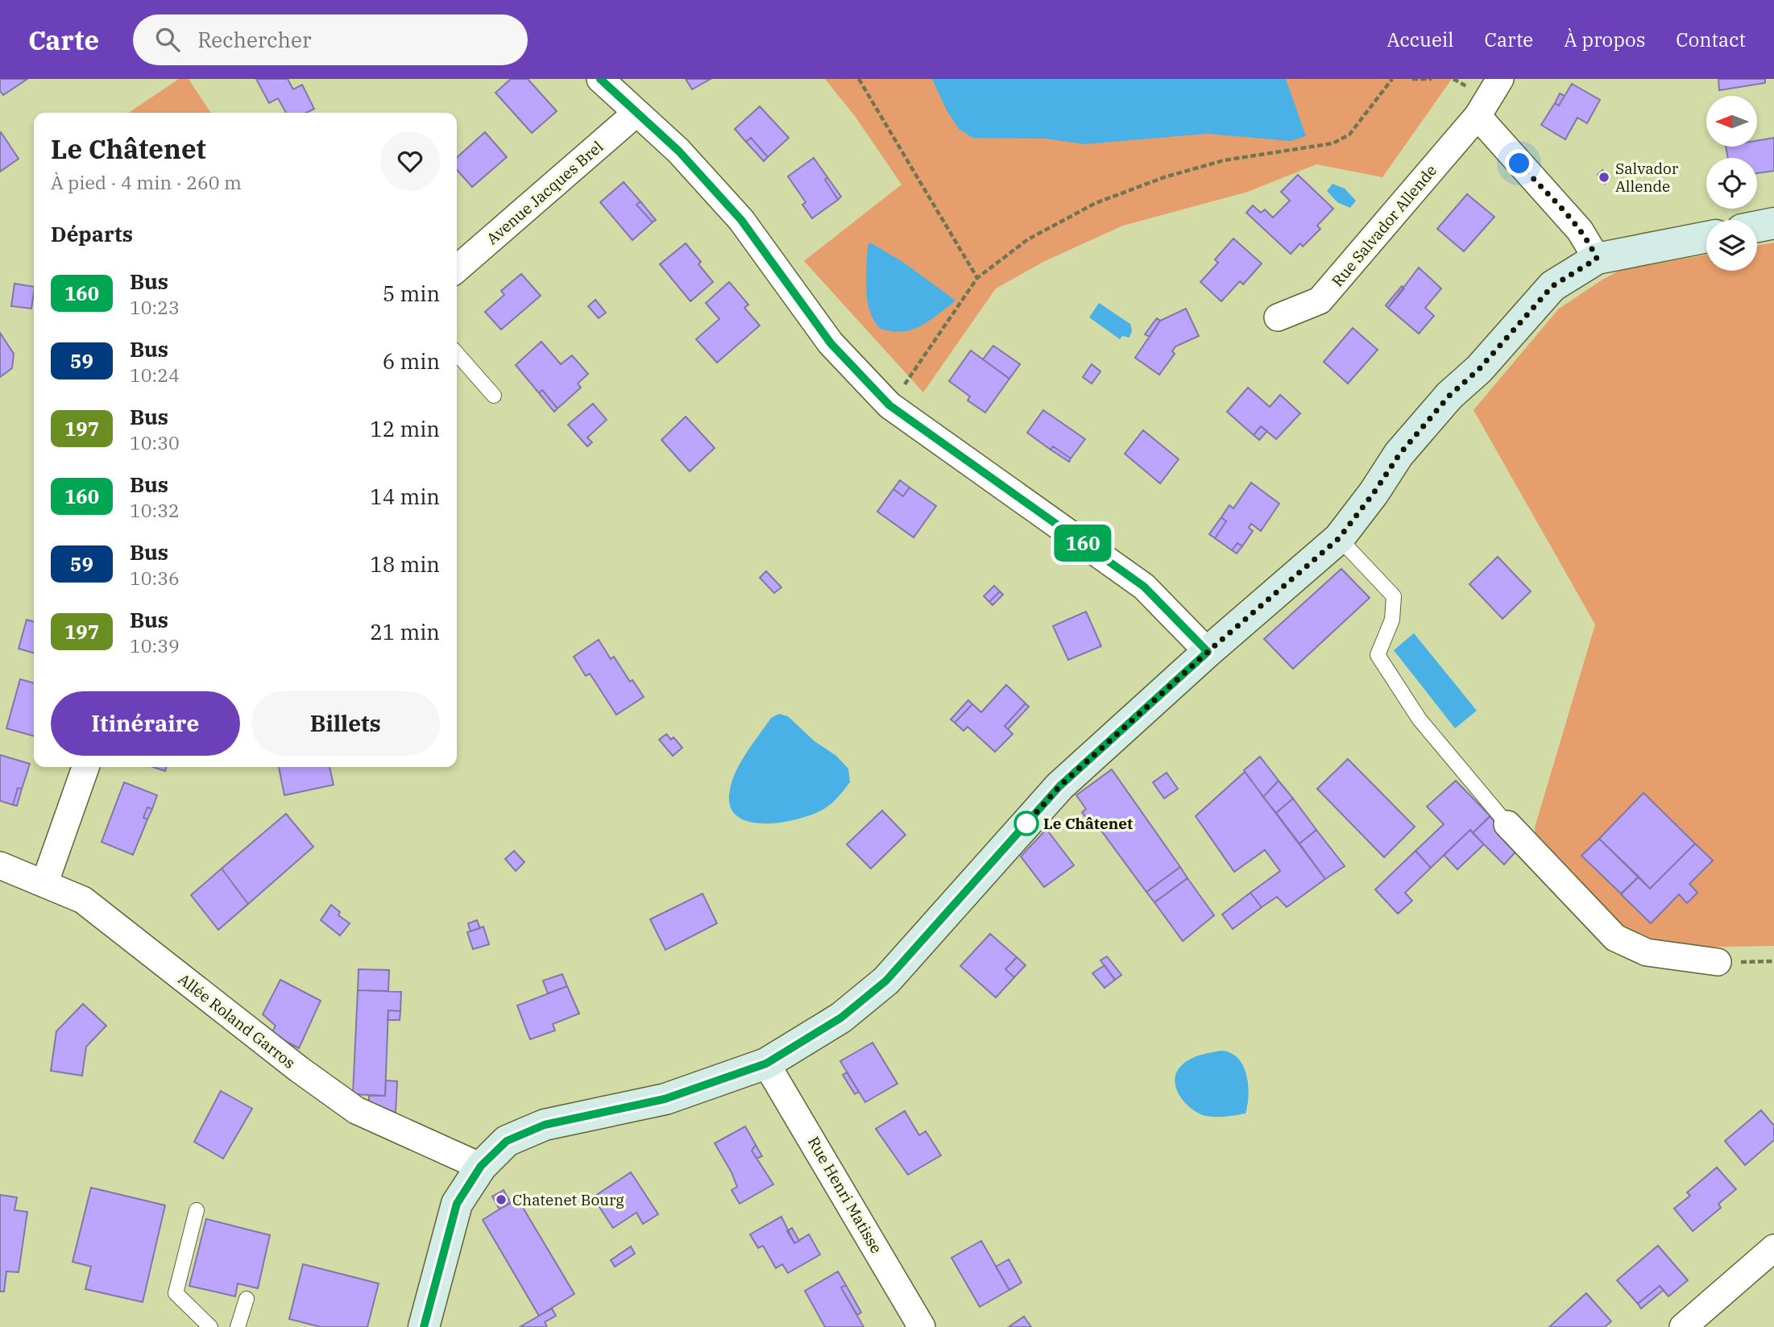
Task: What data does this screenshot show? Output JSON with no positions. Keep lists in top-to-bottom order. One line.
{"streets":{"street":["Avenue Jacques Brel","Rue Salvador Allende","Allée Roland Garros","Rue Henri Matisse"]},"places":["Salvador Allende","Le Châtenet","Chatenet Bourg"],"lines":["bus line 160"],"north":"left","page":{"header":"Carte","search":"Rechercher","nav":["Accueil","Carte","À propos","Contact"],"on_map":"160","heading":[["Le Châtenet","À pied · 4 min · 260 m"],"Départs"],"list":[{"mark":"160","name":"Bus","note":"10:23","value":"5 min"},{"mark":"59","name":"Bus","note":"10:24","value":"6 min"},{"mark":"197","name":"Bus","note":"10:30","value":"12 min"},{"mark":"160","name":"Bus","note":"10:32","value":"14 min"},{"mark":"59","name":"Bus","note":"10:36","value":"18 min"},{"mark":"197","name":"Bus","note":"10:39","value":"21 min"}],"buttons":["Itinéraire","Billets"]}}
